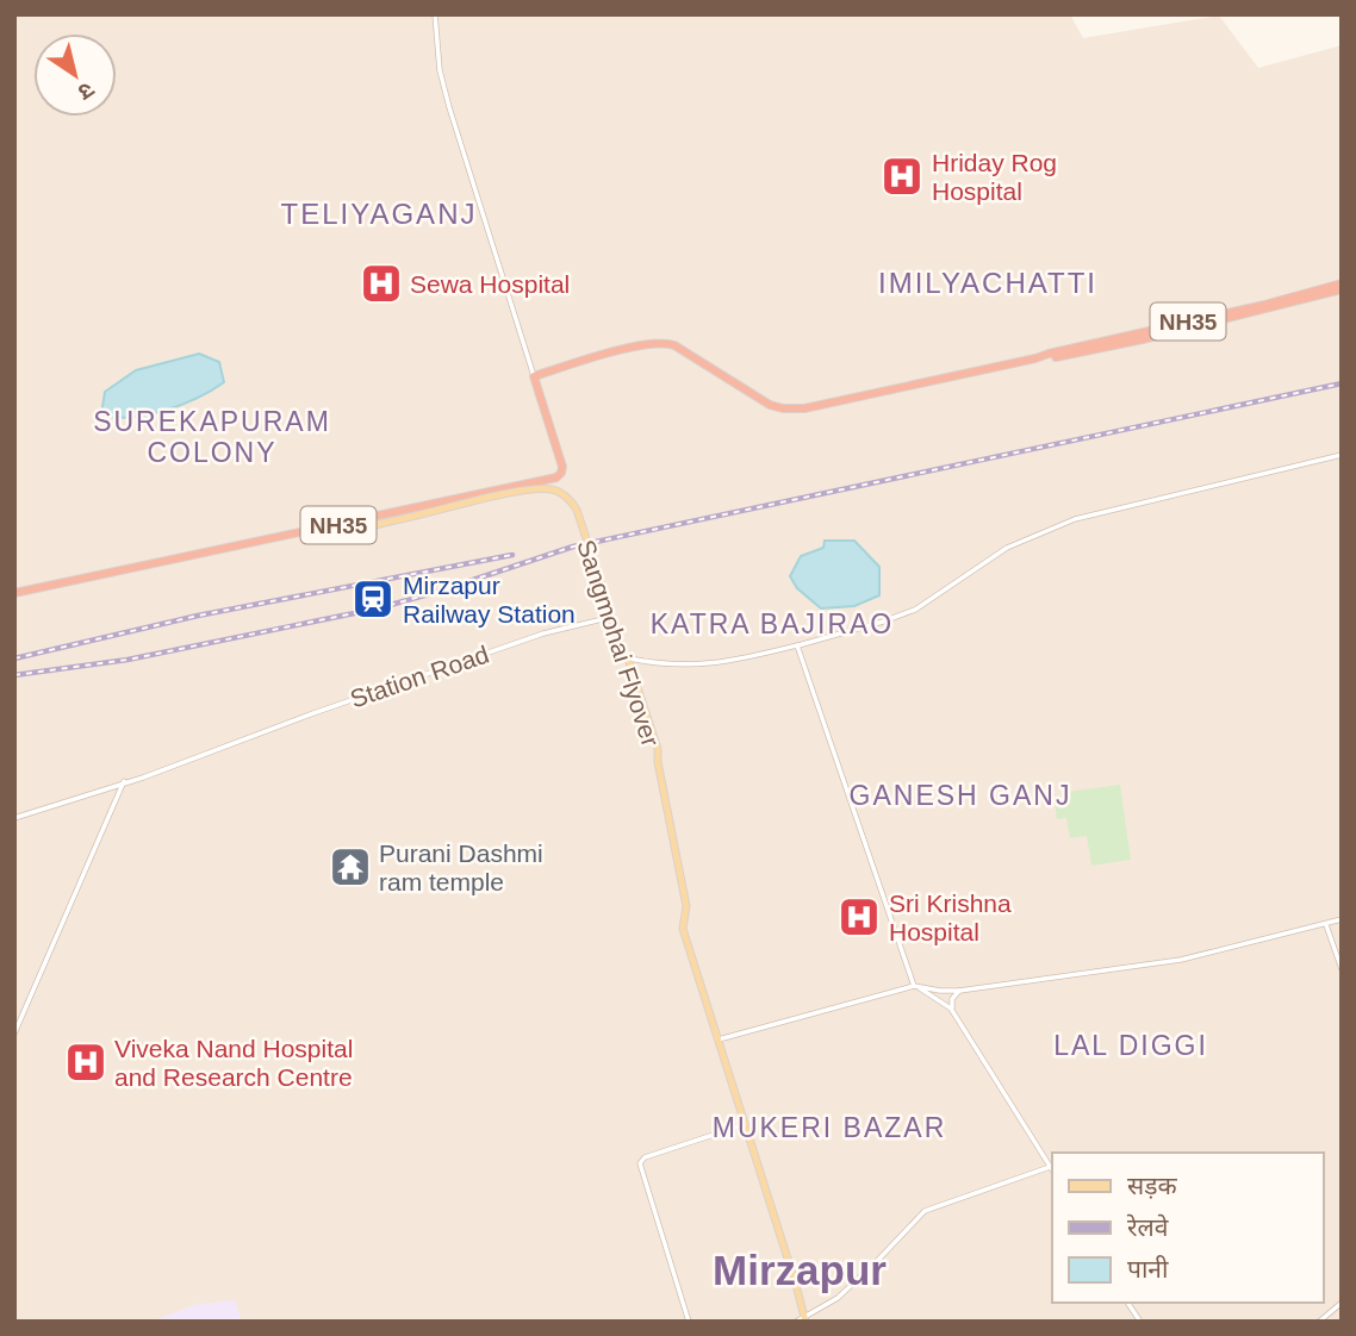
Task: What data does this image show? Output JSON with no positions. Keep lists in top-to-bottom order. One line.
{"streets":{"highway":["NH35"],"main road":["Sangmohai Flyover"],"street":["Station Road"]},"crossings":[["NH35","Sangmohai Flyover"],["Sangmohai Flyover","Station Road"]],"districts":["TELIYAGANJ","IMILYACHATTI","SUREKAPURAM COLONY","KATRA BAJIRAO","GANESH GANJ","LAL DIGGI","MUKERI BAZAR","Mirzapur"],"places":{"hospital":["Hriday Rog Hospital","Sewa Hospital","Sri Krishna Hospital","Viveka Nand Hospital and Research Centre"],"station":["Mirzapur Railway Station"],"temple":["Purani Dashmi ram temple"]},"legend":["सड़क","रेलवे","पानी"],"north":"bottom right"}
